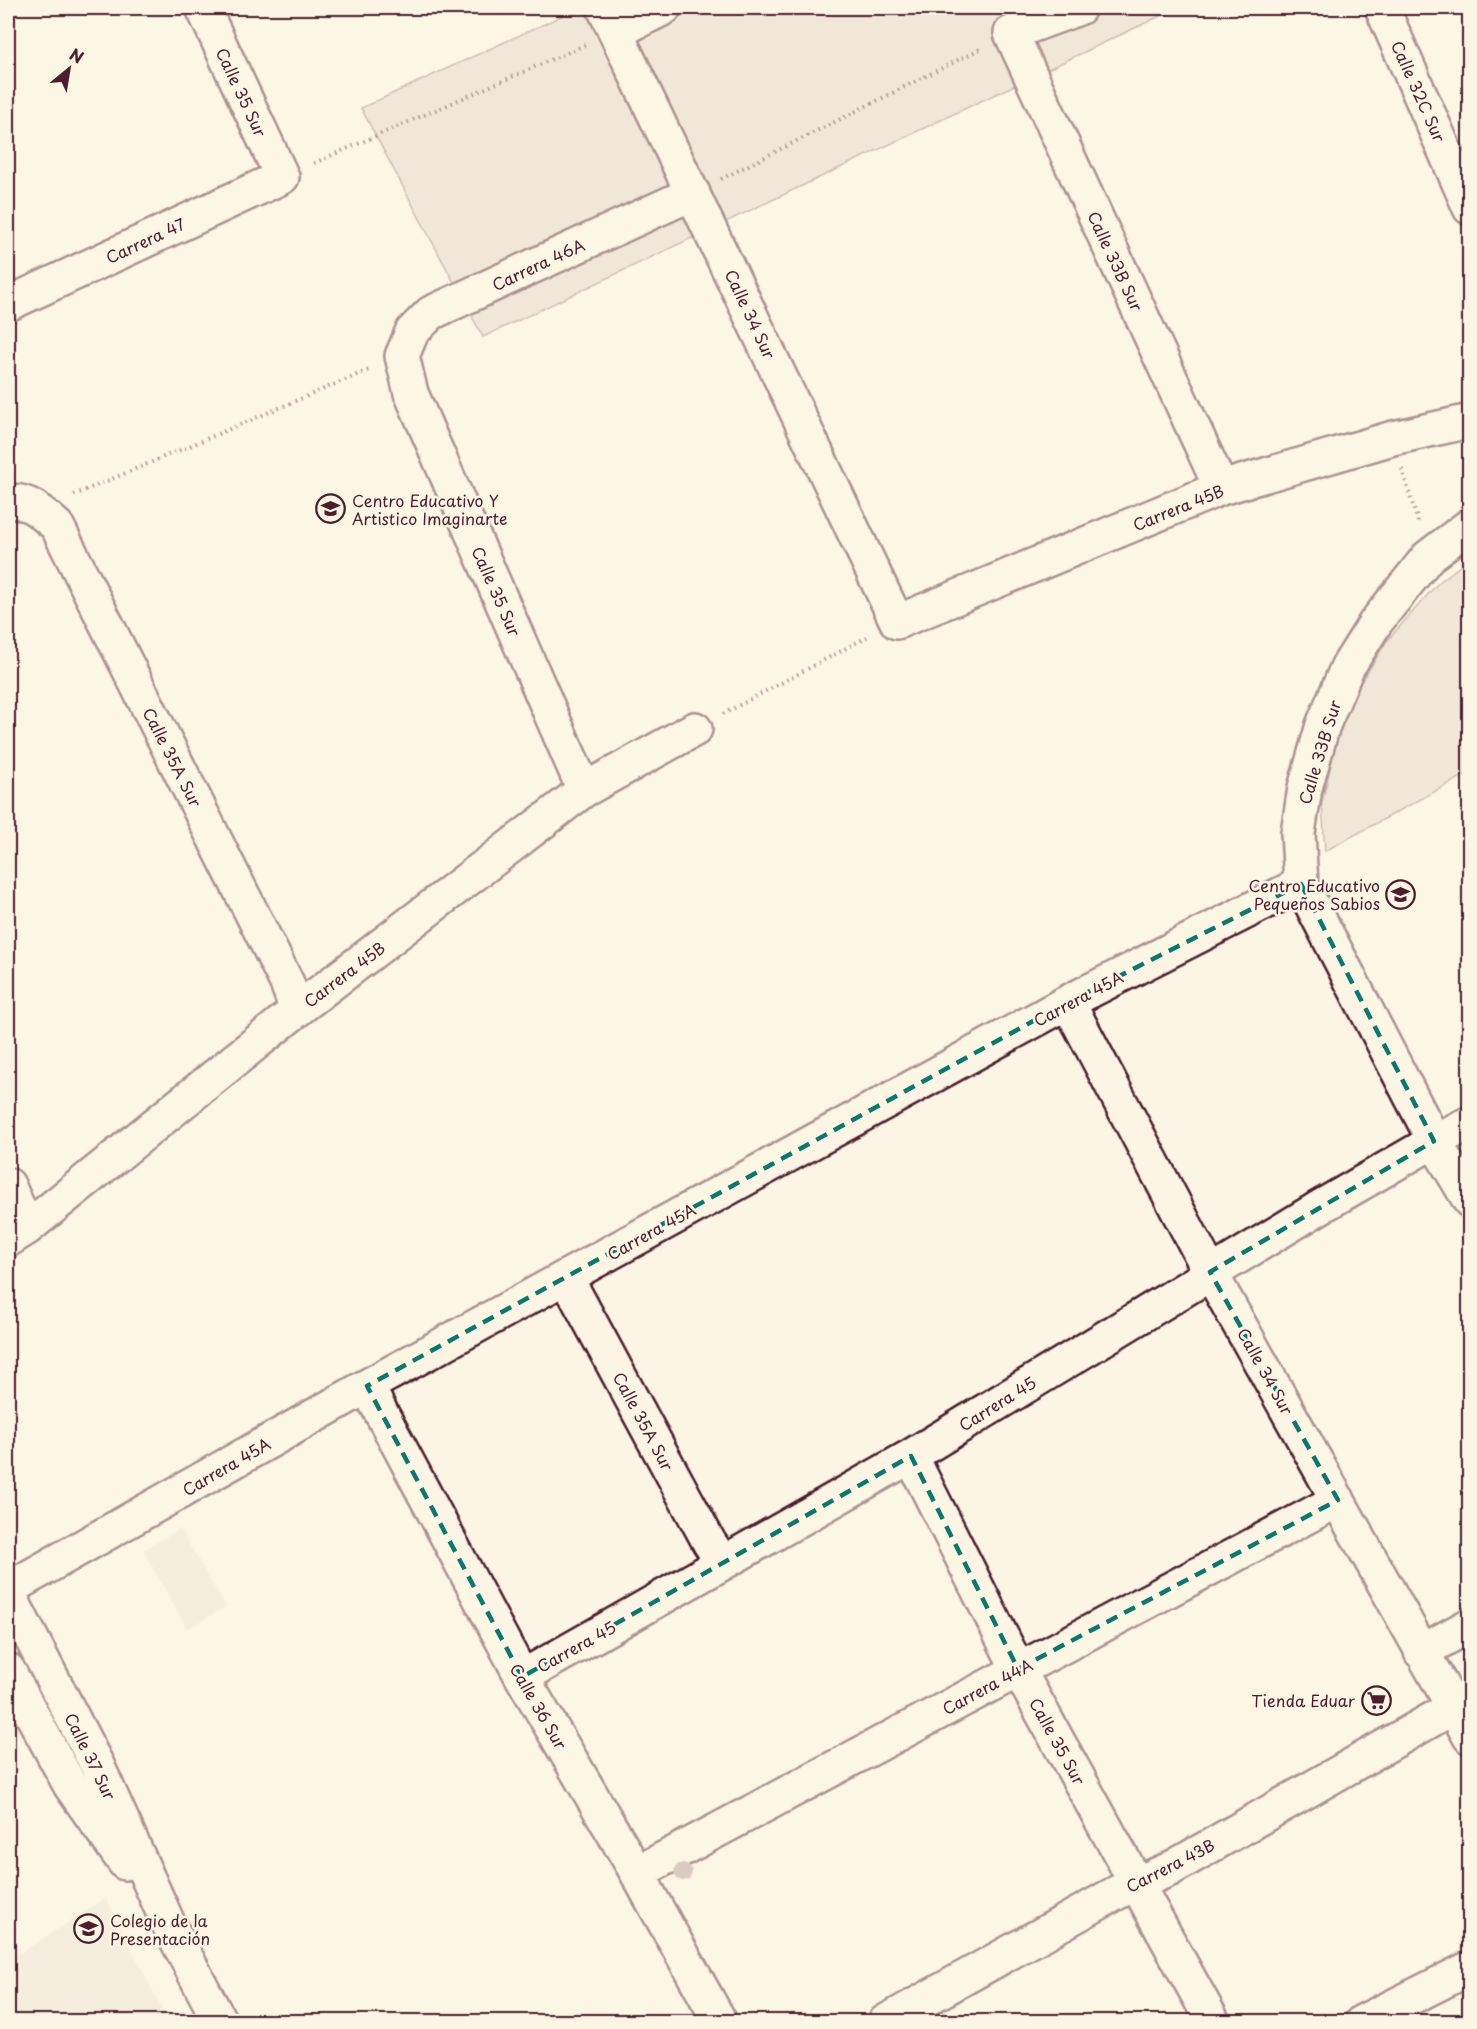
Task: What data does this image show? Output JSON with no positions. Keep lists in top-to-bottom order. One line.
{"streets":{"street":["Calle 32C Sur","Calle 35 Sur","Carrera 47","Calle 33B Sur","Carrera 46A","Calle 34 Sur","Carrera 45B","Calle 35A Sur","Carrera 45A","Carrera 45","Carrera 44A","Calle 36 Sur","Calle 37 Sur","Carrera 43B"]},"crossings":[["Calle 35 Sur","Carrera 47"],["Calle 35 Sur","Carrera 46A"],["Calle 35 Sur","Carrera 45B"],["Calle 35 Sur","Carrera 45"],["Calle 35 Sur","Carrera 44A"],["Calle 35 Sur","Carrera 43B"],["Calle 33B Sur","Carrera 45B"],["Calle 33B Sur","Carrera 45A"],["Calle 33B Sur","Carrera 45"],["Carrera 46A","Calle 34 Sur"],["Calle 34 Sur","Carrera 45B"],["Calle 34 Sur","Carrera 45A"],["Calle 34 Sur","Carrera 45"],["Calle 34 Sur","Carrera 44A"],["Calle 34 Sur","Carrera 43B"],["Carrera 45B","Calle 35A Sur"],["Calle 35A Sur","Carrera 45A"],["Calle 35A Sur","Carrera 45"],["Carrera 45A","Calle 36 Sur"],["Carrera 45A","Calle 37 Sur"],["Carrera 45","Calle 36 Sur"],["Carrera 44A","Calle 36 Sur"]],"places":{"school or university":["Centro Educativo Y Artistico Imaginarte","Centro Educativo Pequeños Sabios","Colegio de la Presentación"],"supermarket":["Tienda Eduar"]},"north":"top right"}
